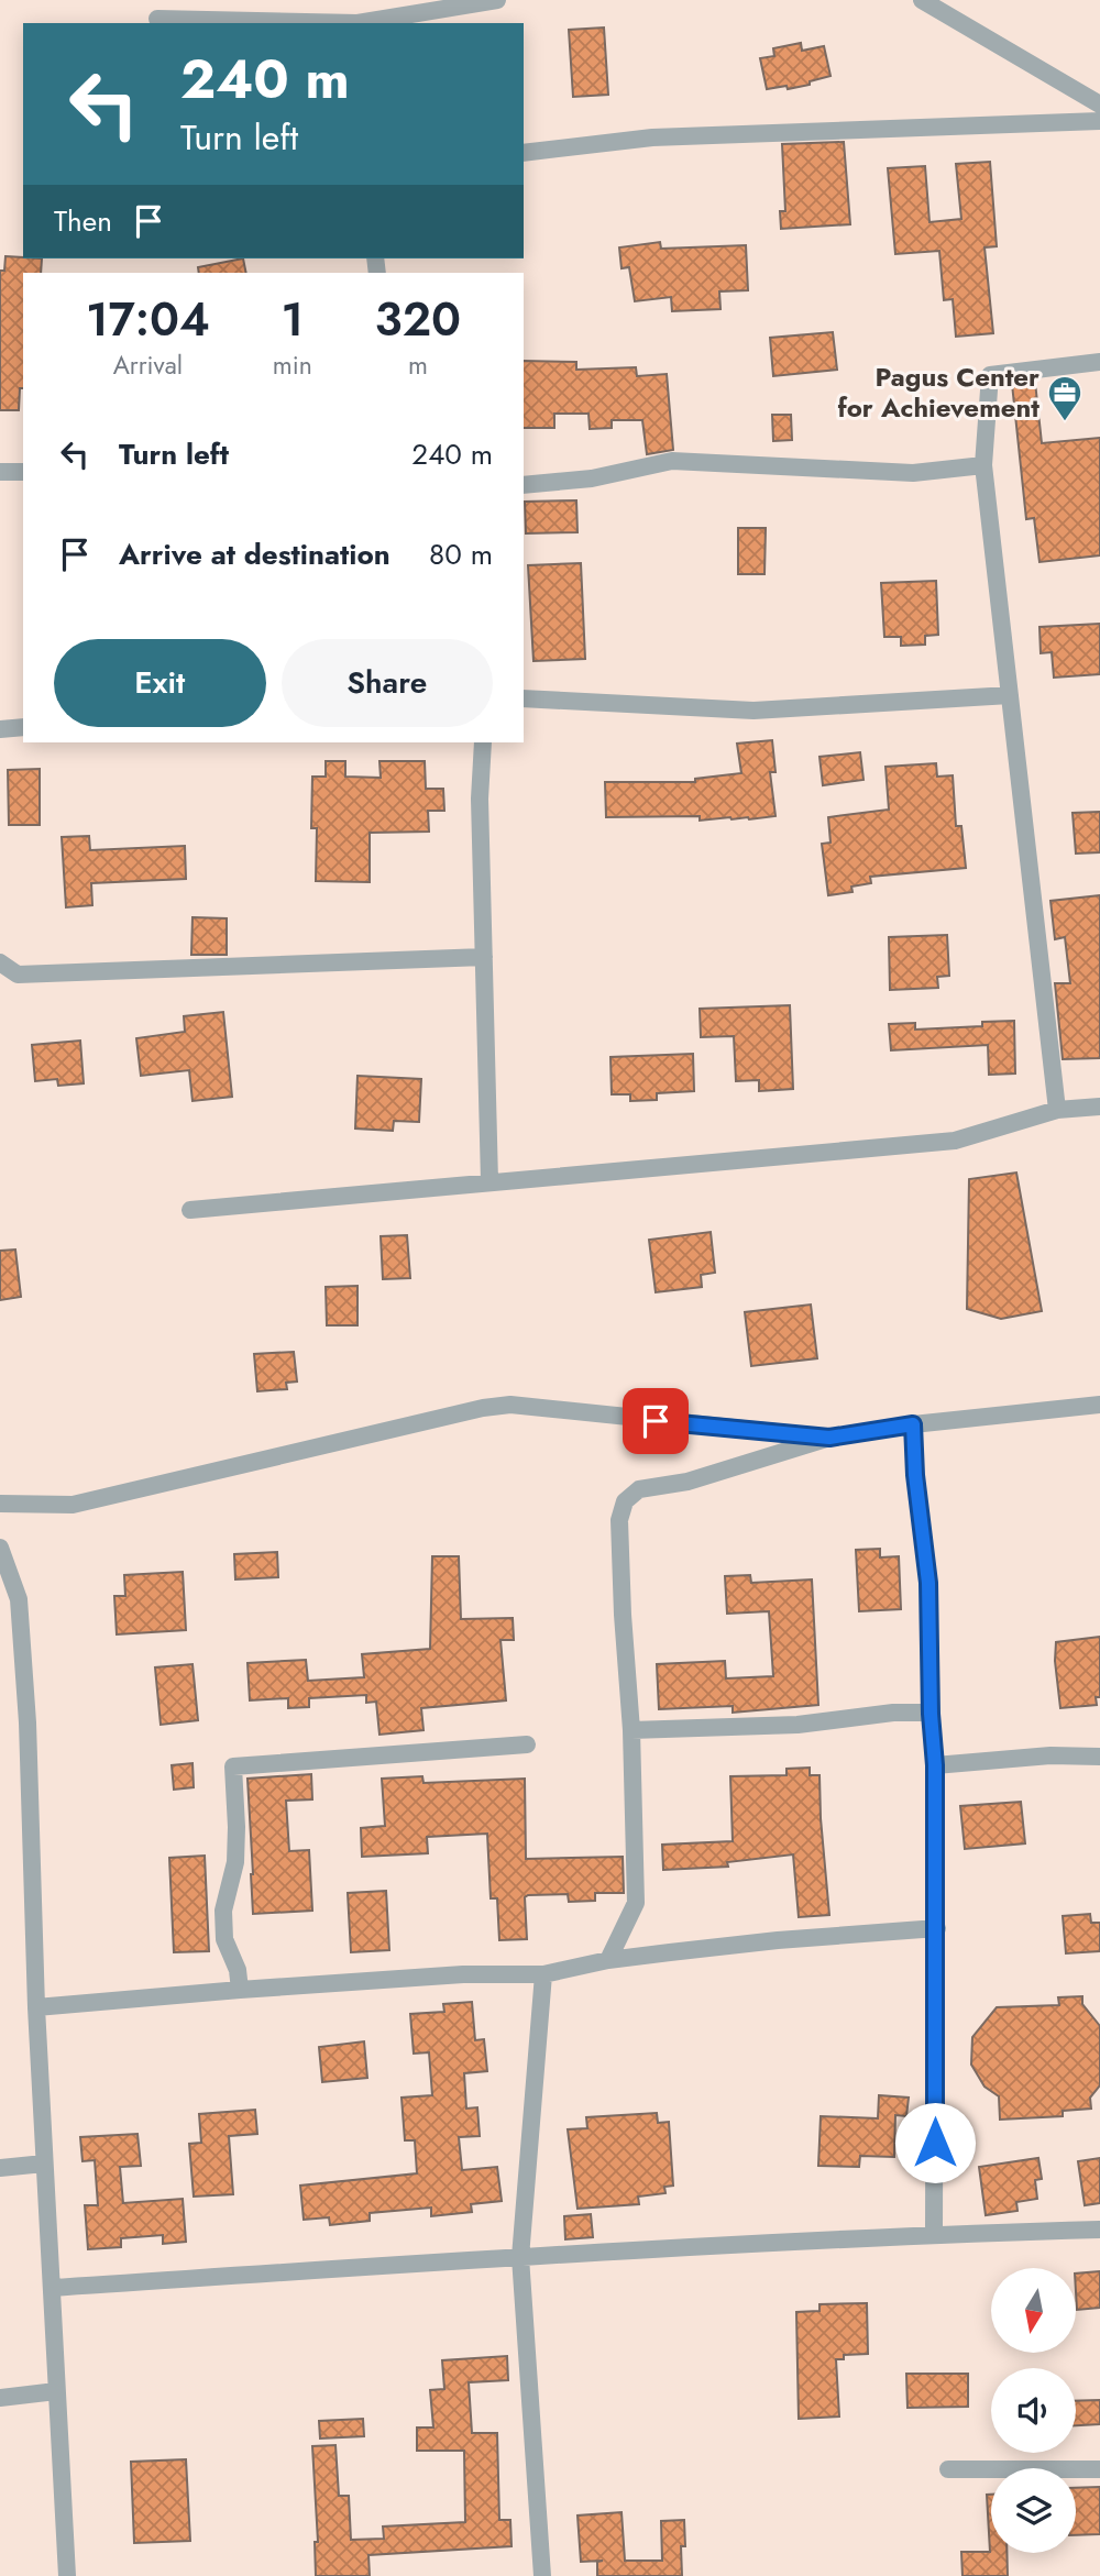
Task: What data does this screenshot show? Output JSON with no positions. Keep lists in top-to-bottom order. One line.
{"places":{"office":["Pagus Center for Achievement"]},"north":"bottom","page":{"turn":["240 m","Turn left"],"then":"Then","eta":["17:04","Arrival","1","min","320","m"],"list":[{"name":"Turn left","value":"240 m"},{"name":"Arrive at destination","value":"80 m"}],"buttons":["Exit","Share"]}}
